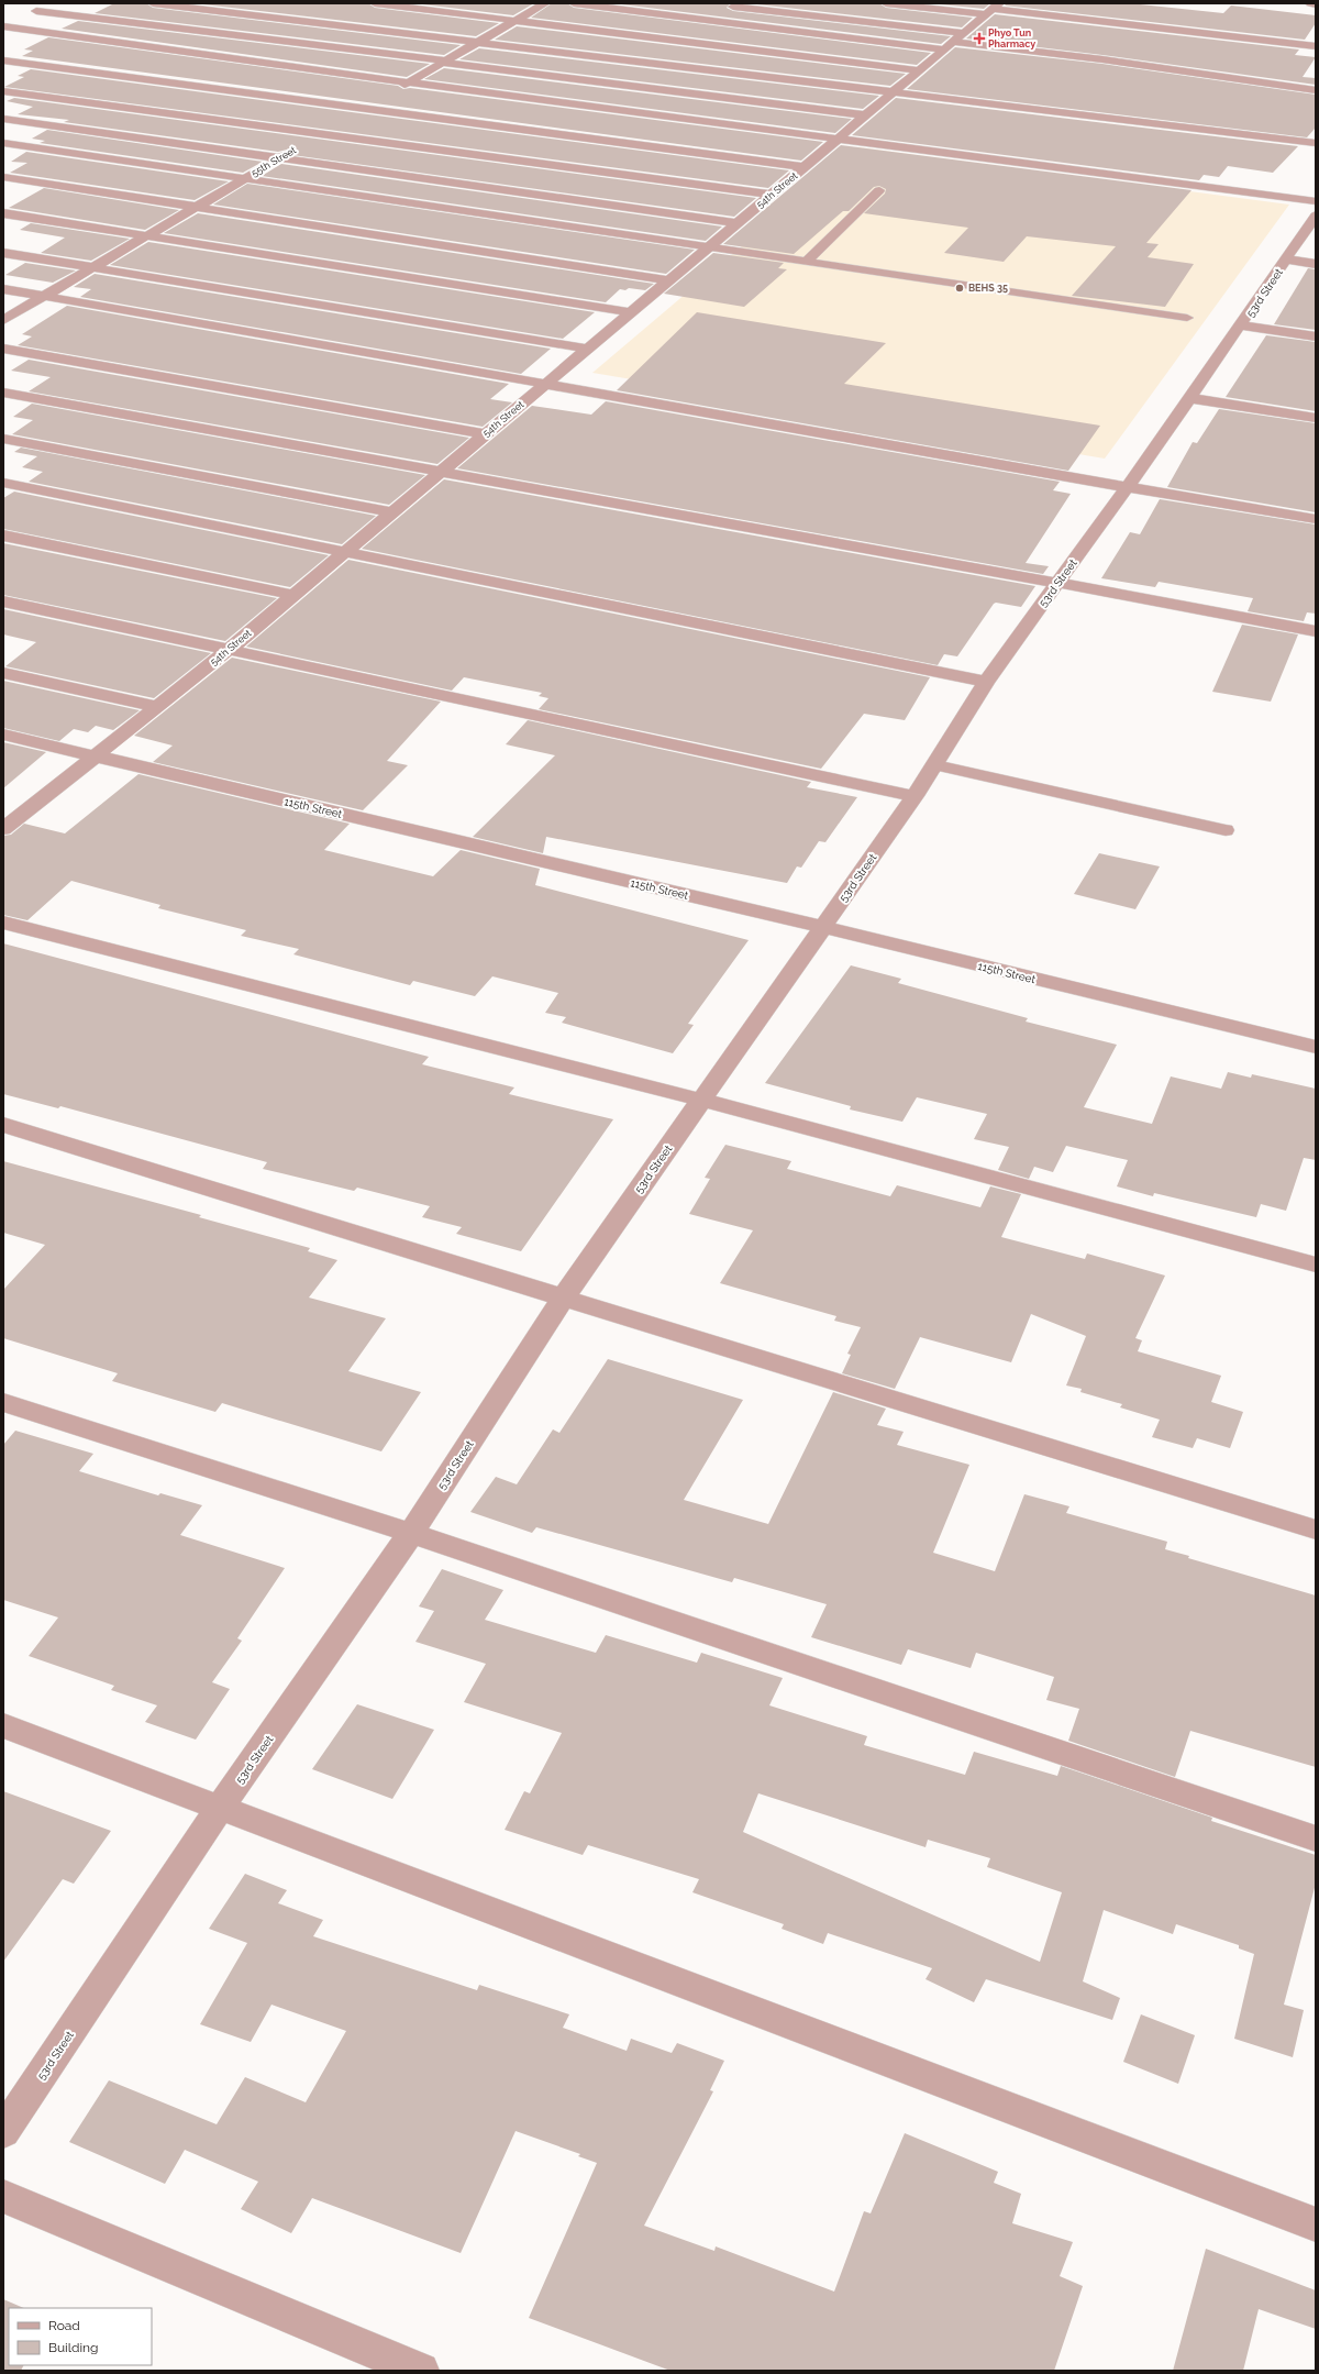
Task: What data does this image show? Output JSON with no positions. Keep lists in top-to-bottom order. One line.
{"streets":{"street":["55th Street","54th Street","53rd Street","115th Street"]},"crossings":[["54th Street","115th Street"],["53rd Street","115th Street"]],"places":{"health":["Phyo Tun Pharmacy"],"other":["BEHS 35"]},"legend":["Road","Building"]}
